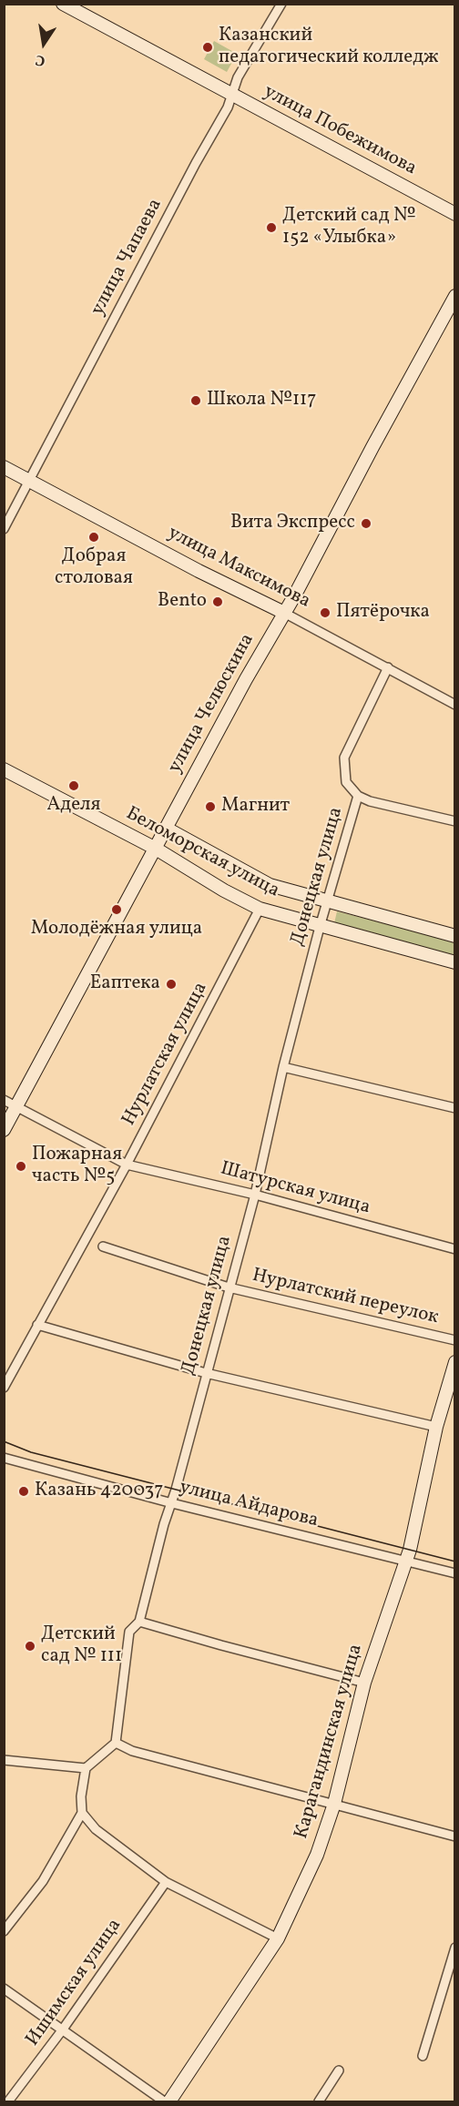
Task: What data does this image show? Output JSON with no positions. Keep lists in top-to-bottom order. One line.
{"streets":{"main road":["улица Побежимова","улица Максимова","улица Челюскина","Беломорская улица","Карагандинская улица"],"street":["улица Чапаева","Донецкая улица","Нурлатская улица","Шатурская улица","Нурлатский переулок","улица Айдарова","Ишимская улица"]},"crossings":[["улица Побежимова","улица Чапаева"],["улица Чапаева","улица Максимова"],["улица Максимова","улица Челюскина"],["улица Максимова","Донецкая улица"],["улица Челюскина","Беломорская улица"],["улица Челюскина","Шатурская улица"],["Беломорская улица","Донецкая улица"],["Беломорская улица","Нурлатская улица"],["Донецкая улица","Шатурская улица"],["Донецкая улица","Нурлатский переулок"],["Донецкая улица","улица Айдарова"],["Нурлатская улица","Шатурская улица"],["улица Айдарова","Карагандинская улица"]],"places":["Казанский педагогический колледж","Детский сад № 152 «Улыбка»","Школа №117","Вита Экспресс","Добрая столовая","Bento","Пятёрочка","Аделя","Магнит","Молодёжная улица","Еаптека","Пожарная часть №5","Казань 420037","Детский сад № 111"],"north":"bottom"}
